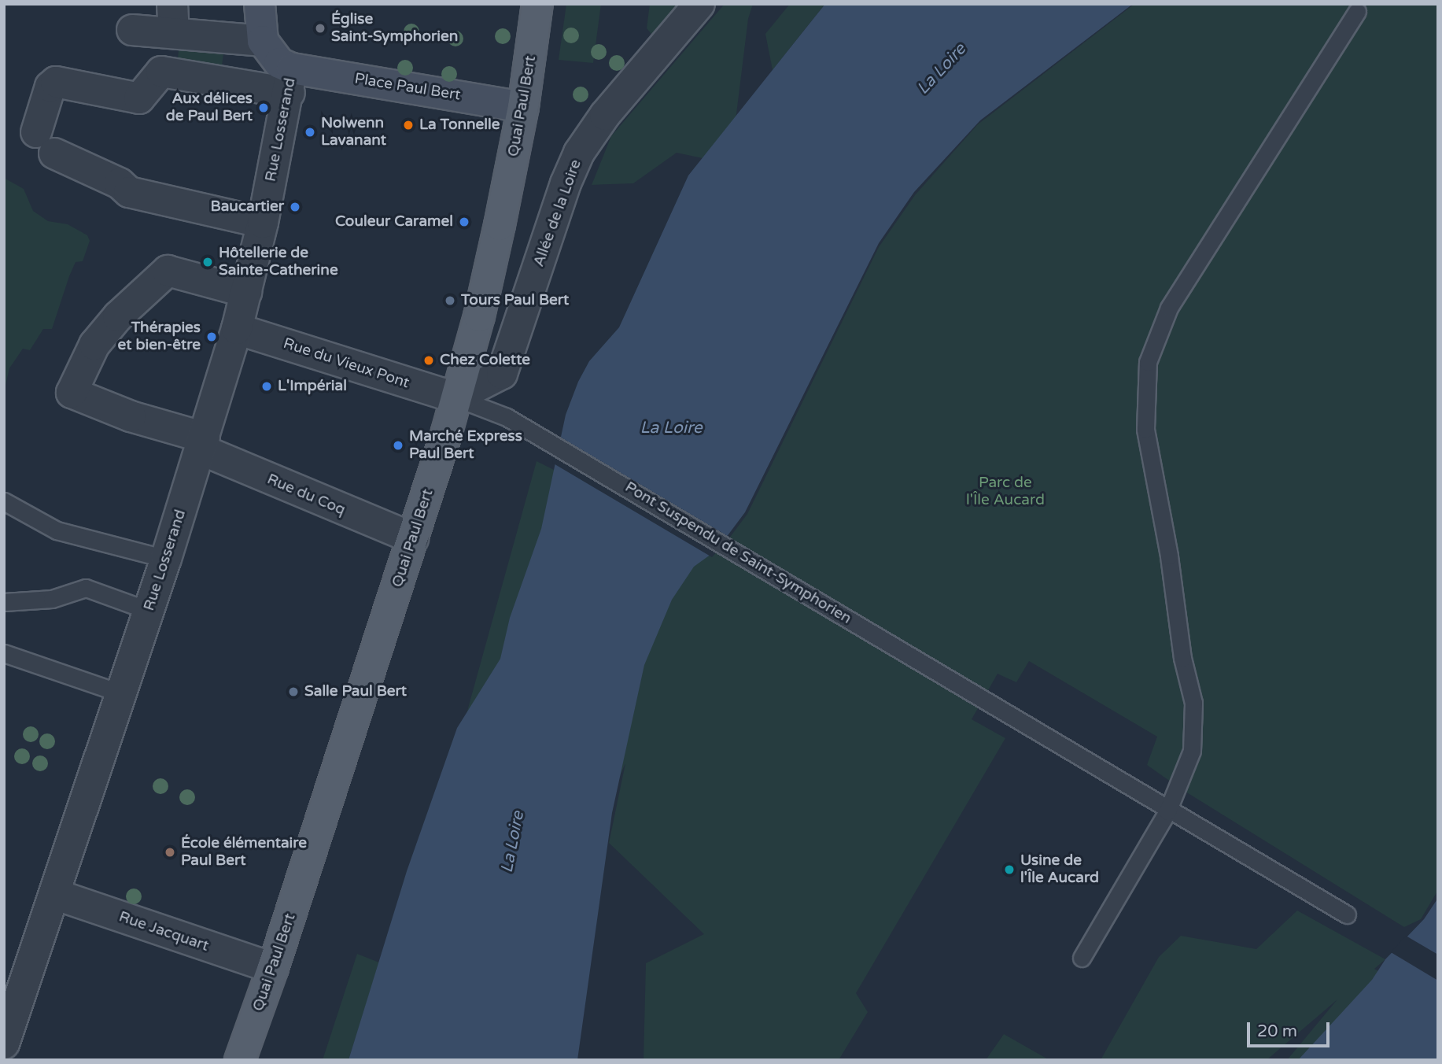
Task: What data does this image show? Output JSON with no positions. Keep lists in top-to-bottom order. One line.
{"streets":{"main road":["Quai Paul Bert"],"street":["Place Paul Bert","Rue Losserand","Allée de la Loire","Rue du Vieux Pont","Rue du Coq","Rue Jacquart"],"lane":["Pont Suspendu de Saint-Symphorien"]},"crossings":[["Place Paul Bert","Quai Paul Bert"],["Place Paul Bert","Rue Losserand"],["Quai Paul Bert","Allée de la Loire"],["Quai Paul Bert","Rue du Vieux Pont"],["Quai Paul Bert","Rue du Coq"],["Quai Paul Bert","Pont Suspendu de Saint-Symphorien"],["Quai Paul Bert","Rue Jacquart"],["Rue Losserand","Rue du Vieux Pont"],["Rue Losserand","Rue du Coq"],["Rue Losserand","Rue Jacquart"],["Allée de la Loire","Rue du Vieux Pont"],["Allée de la Loire","Pont Suspendu de Saint-Symphorien"],["Rue du Vieux Pont","Pont Suspendu de Saint-Symphorien"]],"water":["La Loire"],"parks":["Parc de l'Île Aucard"],"places":["Église Saint-Symphorien","Aux délices de Paul Bert","La Tonnelle","Nolwenn Lavanant","Baucartier","Couleur Caramel","Hôtellerie de Sainte-Catherine","Tours Paul Bert","Thérapies et bien-être","Chez Colette","L'Impérial","Marché Express Paul Bert","Salle Paul Bert","École élémentaire Paul Bert","Usine de l'Île Aucard"],"scale_bar":"20 m"}
